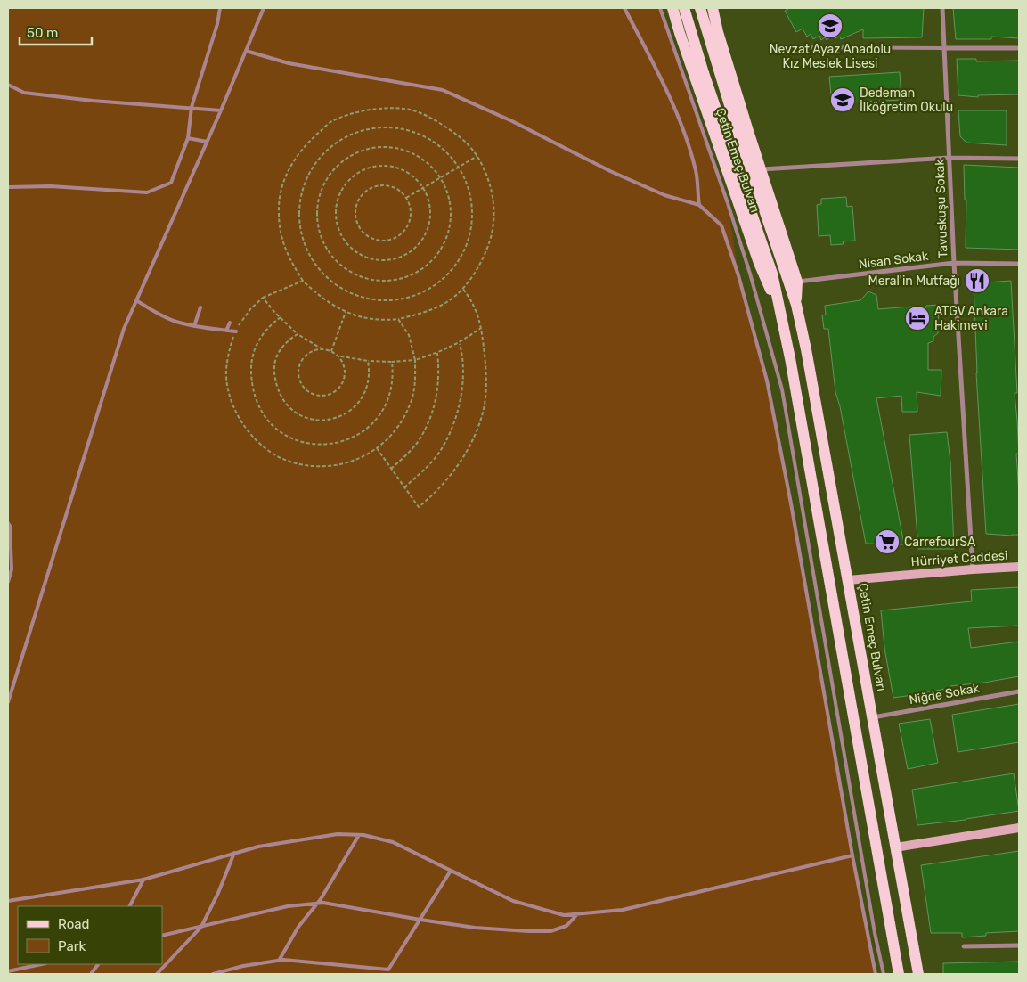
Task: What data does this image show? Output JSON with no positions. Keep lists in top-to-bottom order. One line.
{"streets":{"main road":["Çetin Emeç Bulvarı"],"street":["Tavuskuşu Sokak","Nisan Sokak","Hürriyet Caddesi","Niğde Sokak"]},"crossings":[["Çetin Emeç Bulvarı","Nisan Sokak"],["Çetin Emeç Bulvarı","Hürriyet Caddesi"],["Çetin Emeç Bulvarı","Niğde Sokak"],["Tavuskuşu Sokak","Nisan Sokak"],["Tavuskuşu Sokak","Hürriyet Caddesi"]],"places":{"school or university":["Nevzat Ayaz Anadolu Kız Meslek Lisesi","Dedeman İlköğretim Okulu"],"restaurant":["Meral'in Mutfağı"],"hotel":["ATGV Ankara Hakimevi"],"supermarket":["CarrefourSA"]},"legend":["Road","Park"],"scale_bar":"50 m"}
